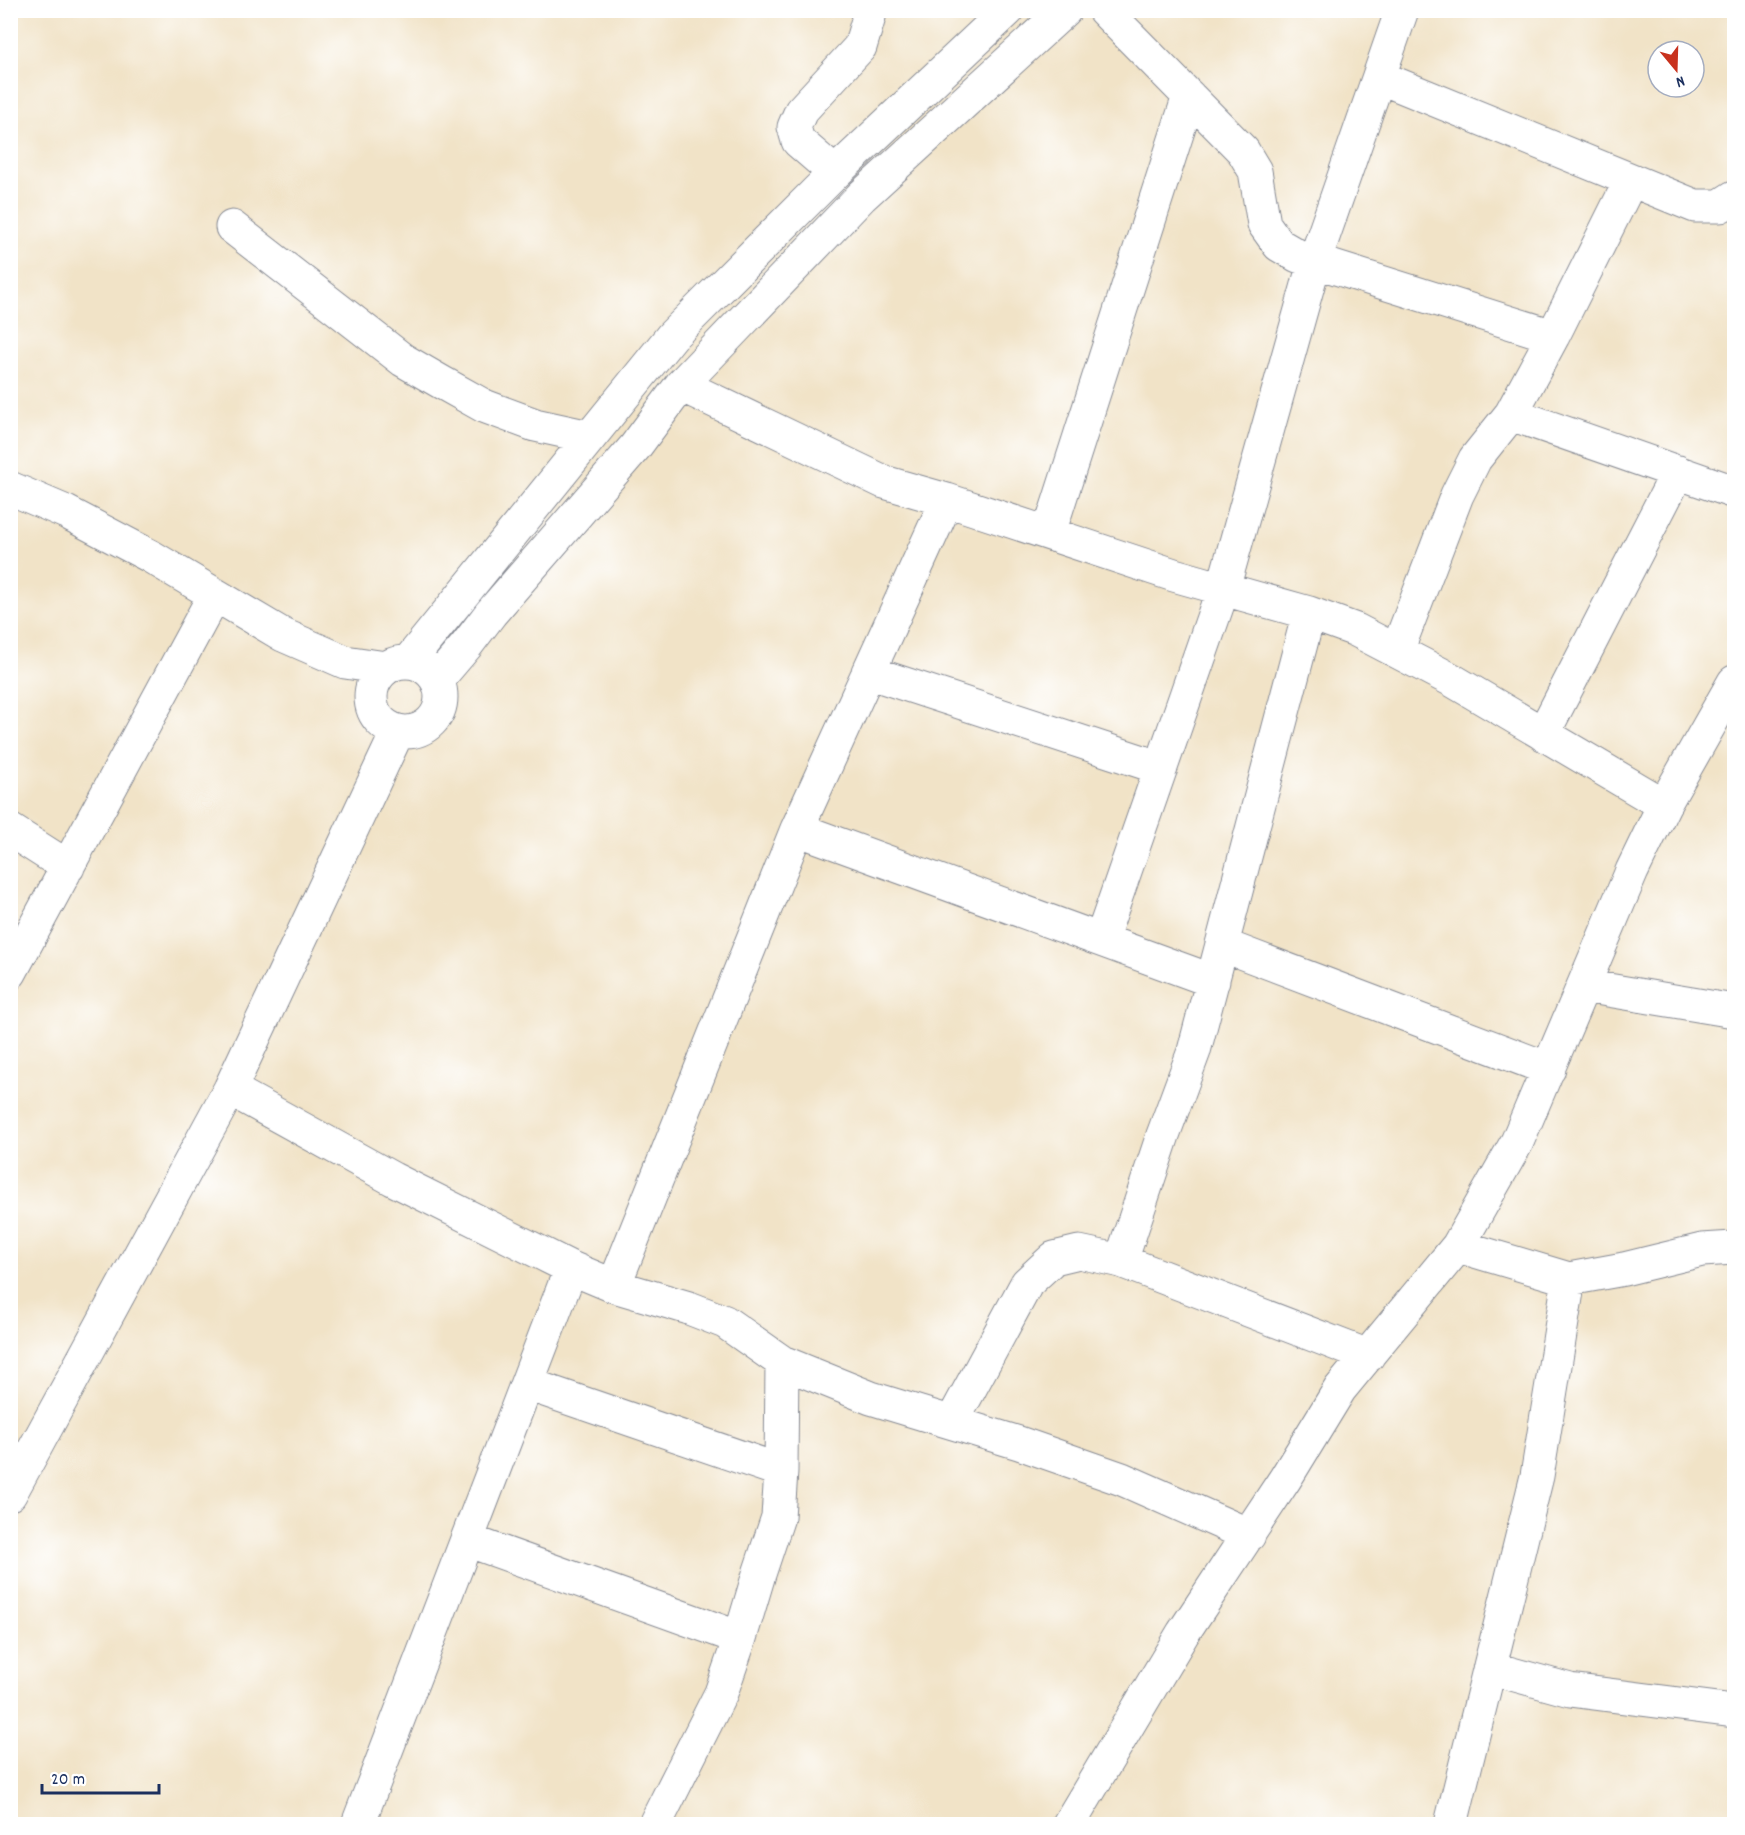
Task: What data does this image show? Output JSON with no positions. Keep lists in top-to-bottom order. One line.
{"scale_bar":"20 m","north":"bottom"}
